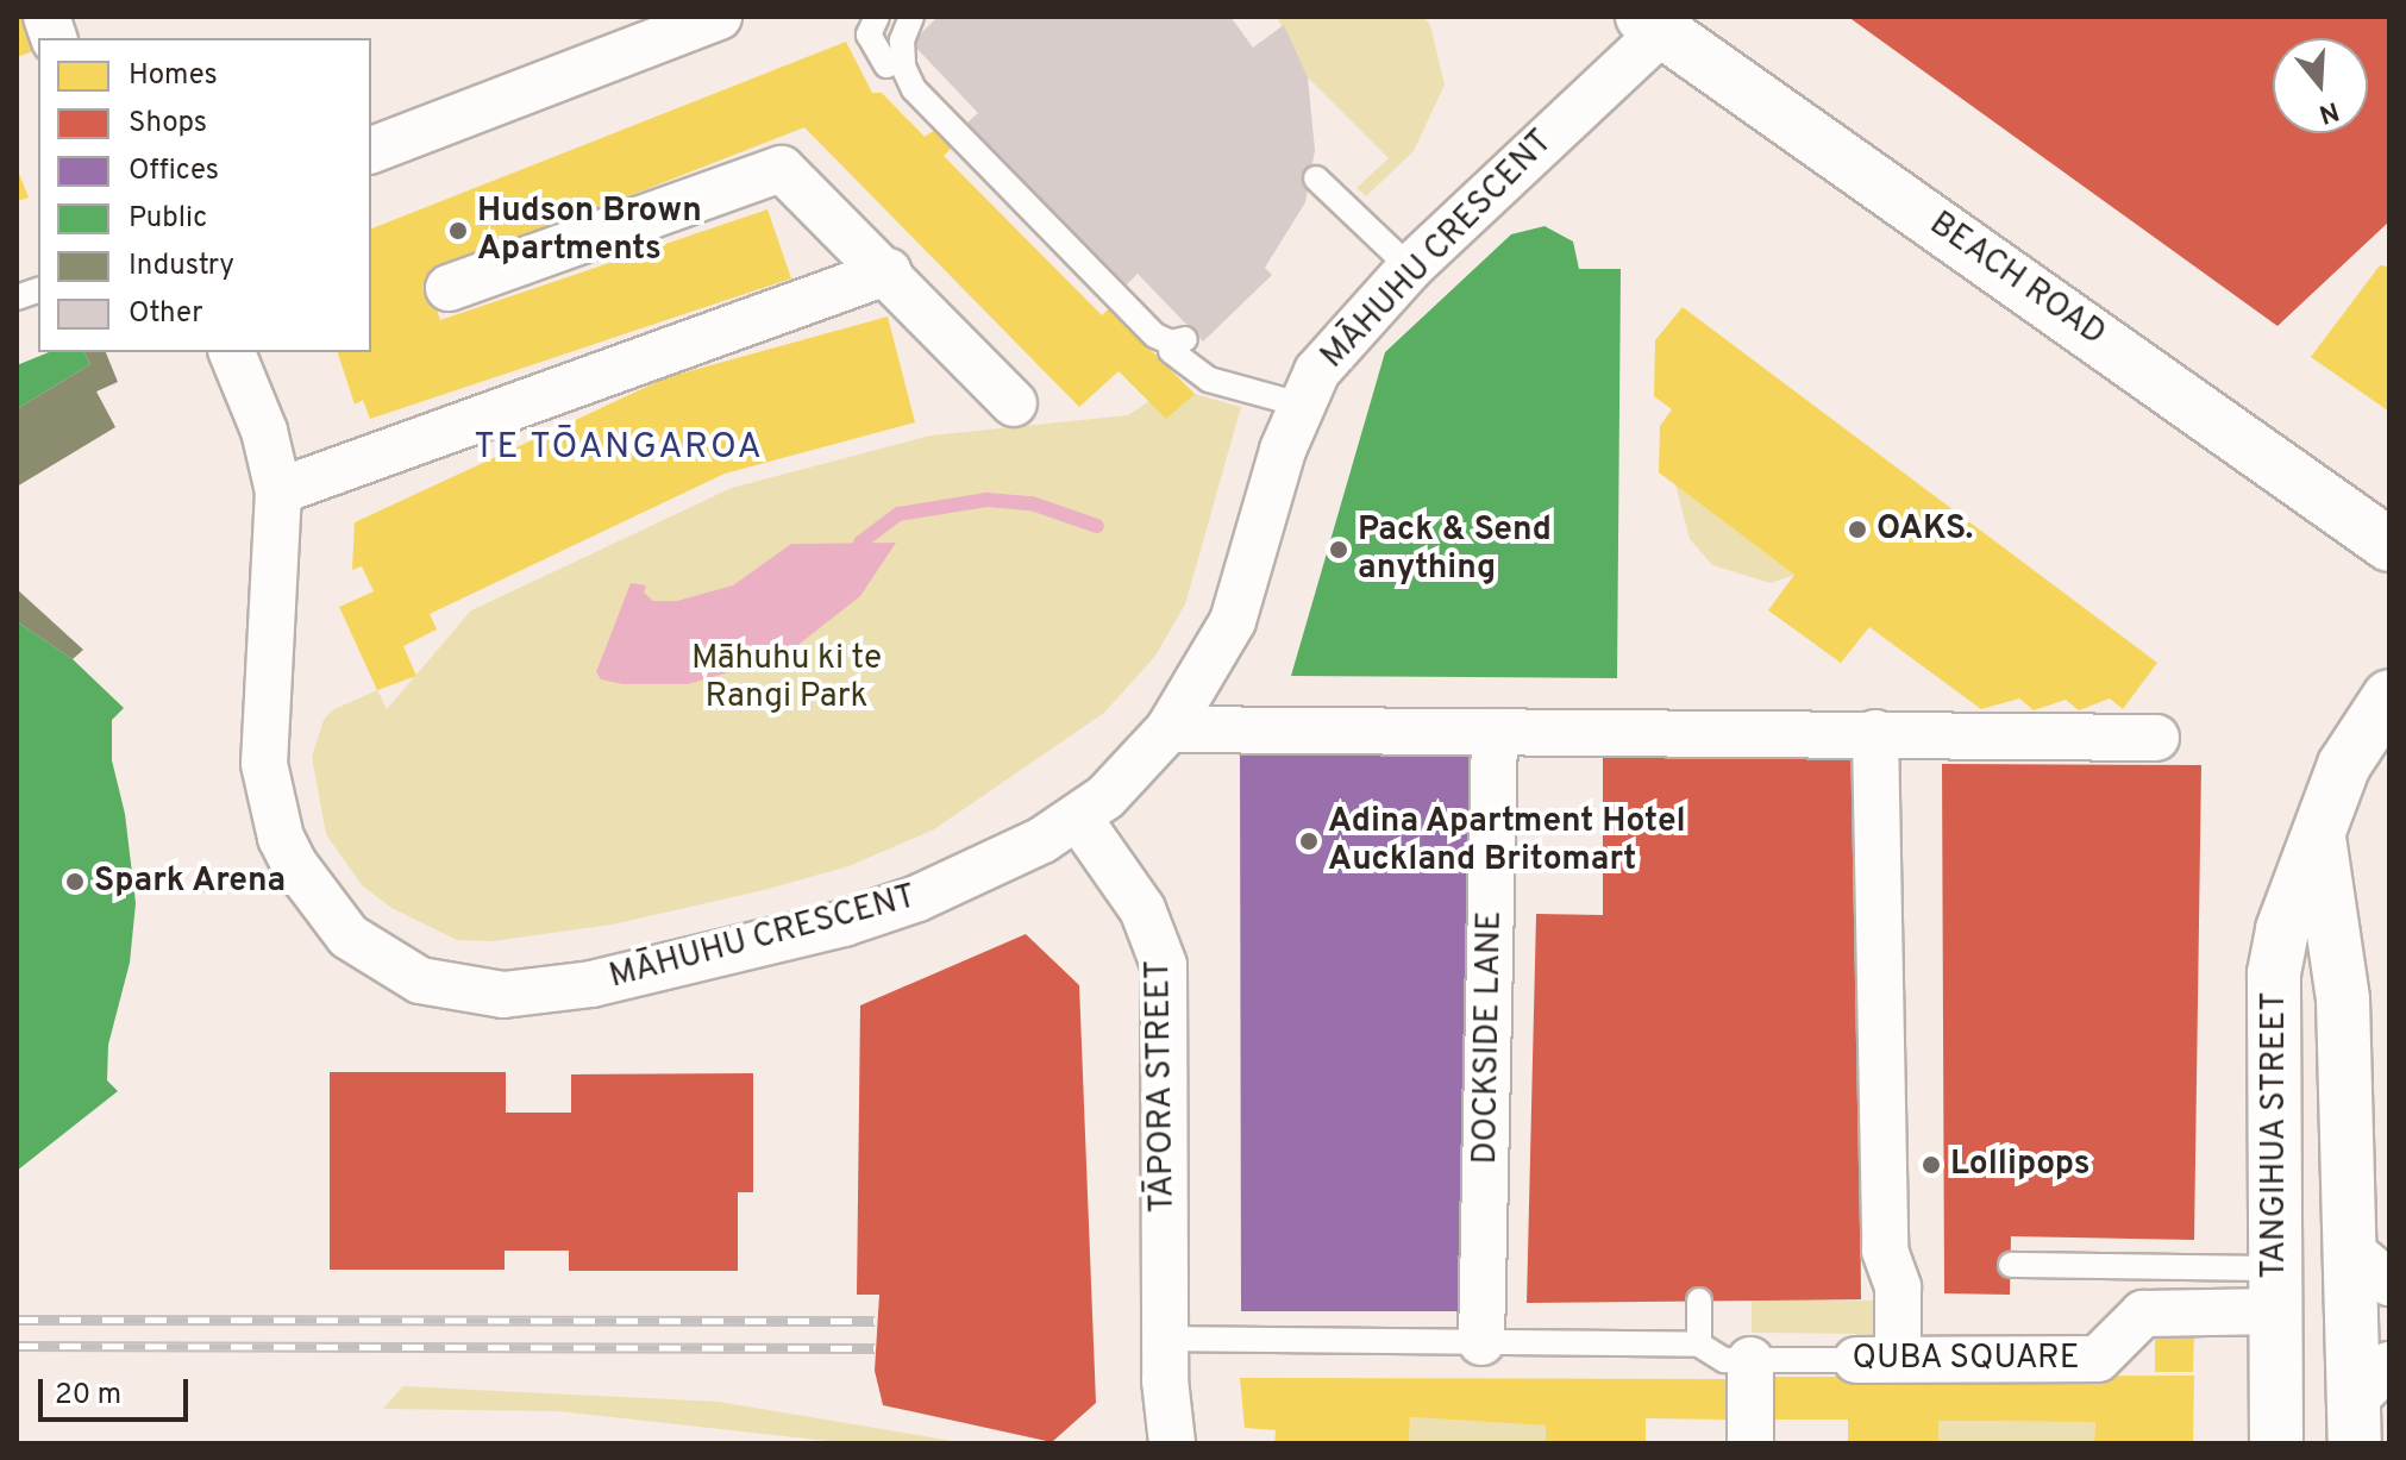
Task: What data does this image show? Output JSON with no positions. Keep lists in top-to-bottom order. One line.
{"streets":{"main road":["BEACH ROAD","TANGIHUA STREET"],"street":["MĀHUHU CRESCENT","DOCKSIDE LANE","TĀPORA STREET","QUBA SQUARE"]},"crossings":[["MĀHUHU CRESCENT","BEACH ROAD"],["MĀHUHU CRESCENT","TĀPORA STREET"],["DOCKSIDE LANE","QUBA SQUARE"],["TĀPORA STREET","QUBA SQUARE"],["TANGIHUA STREET","QUBA SQUARE"]],"districts":["TE TŌANGAROA"],"parks":["Māhuhu ki te Rangi Park"],"places":["Hudson Brown Apartments","OAKS.","Pack & Send anything","Adina Apartment Hotel Auckland Britomart","Spark Arena","Lollipops"],"legend":["Homes","Shops","Offices","Public","Industry","Other"],"scale_bar":"20 m","north":"bottom"}
